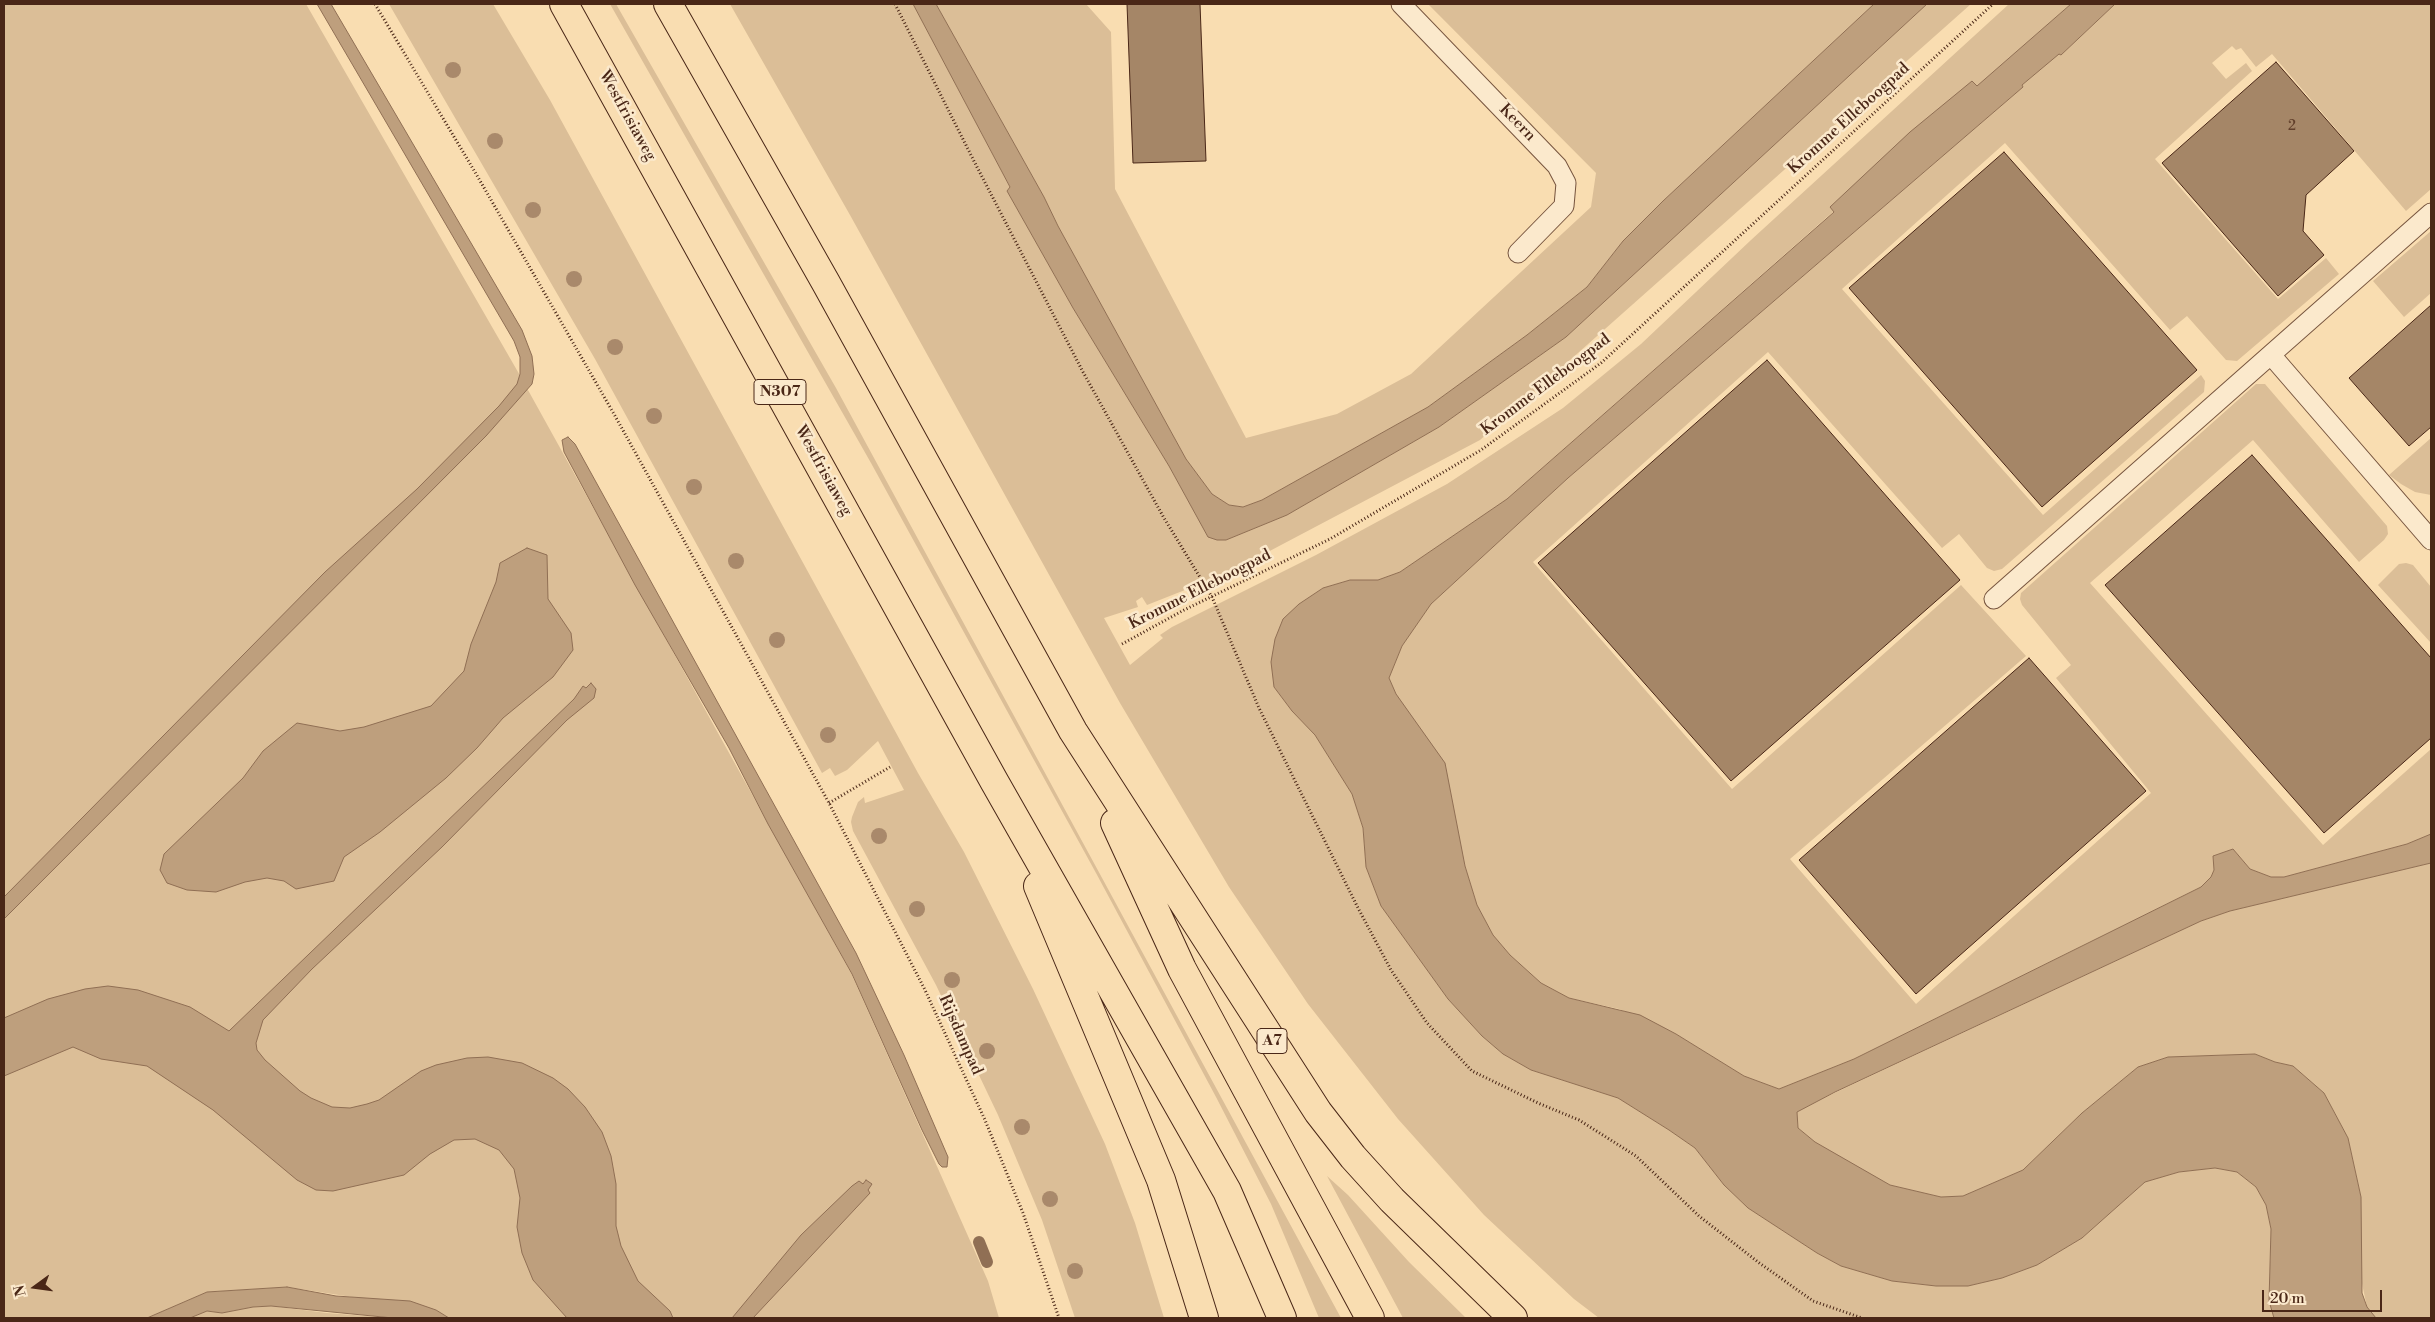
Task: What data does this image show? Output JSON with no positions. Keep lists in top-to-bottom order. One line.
{"streets":{"highway":["Westfrisiaweg","N307","A7"],"lane":["Keern"],"path":["Kromme Elleboogpad","Rijsdampad"]},"house_numbers":["2"],"scale_bar":"20 m","north":"left"}
